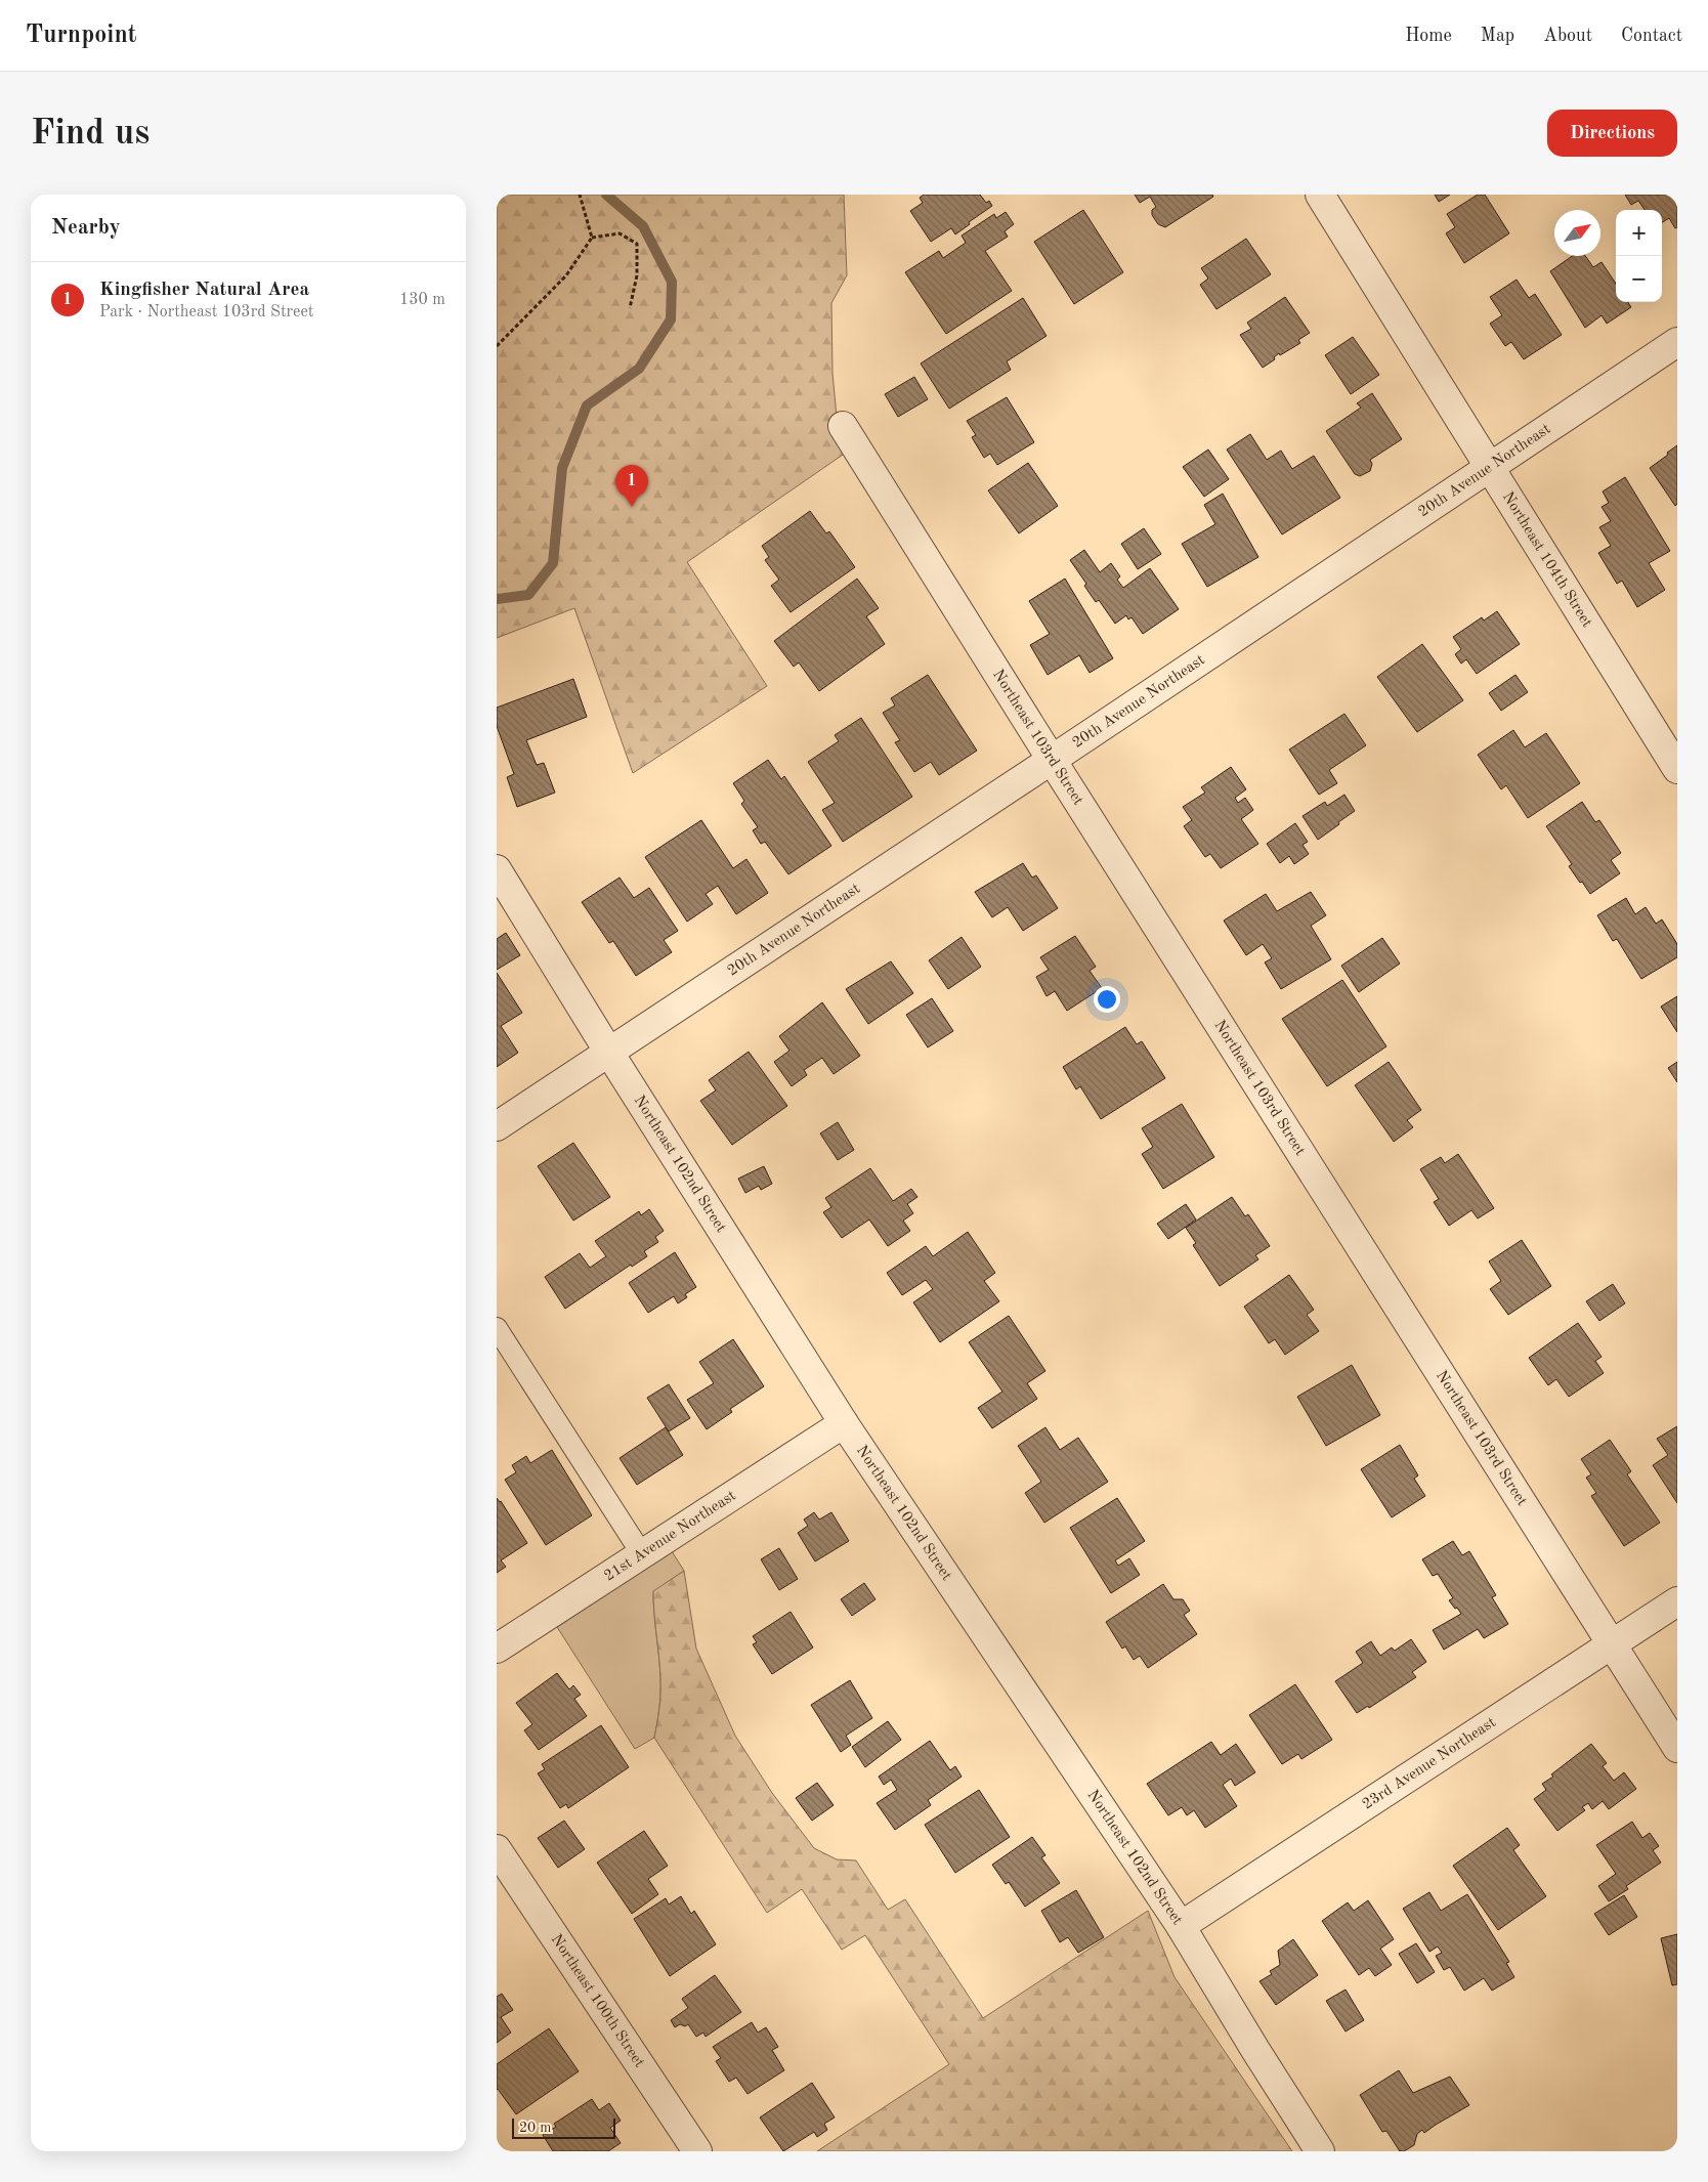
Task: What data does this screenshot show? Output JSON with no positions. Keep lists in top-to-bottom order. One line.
{"streets":{"street":["20th Avenue Northeast","Northeast 104th Street","Northeast 103rd Street","Northeast 102nd Street","21st Avenue Northeast","23rd Avenue Northeast","Northeast 100th Street"]},"crossings":[["20th Avenue Northeast","Northeast 104th Street"],["20th Avenue Northeast","Northeast 103rd Street"],["20th Avenue Northeast","Northeast 102nd Street"],["Northeast 103rd Street","23rd Avenue Northeast"],["Northeast 102nd Street","21st Avenue Northeast"],["Northeast 102nd Street","23rd Avenue Northeast"]],"scale_bar":"20 m","north":"top right","page":{"header":"Turnpoint","nav":["Home","Map","About","Contact"],"buttons":"Directions","title":"Find us","heading":"Nearby","map_buttons":["+","−"],"list":[{"mark":"1","name":"Kingfisher Natural Area","note":"Park · Northeast 103rd Street","value":"130 m"}],"pins":"1","scale":"20 m"}}
